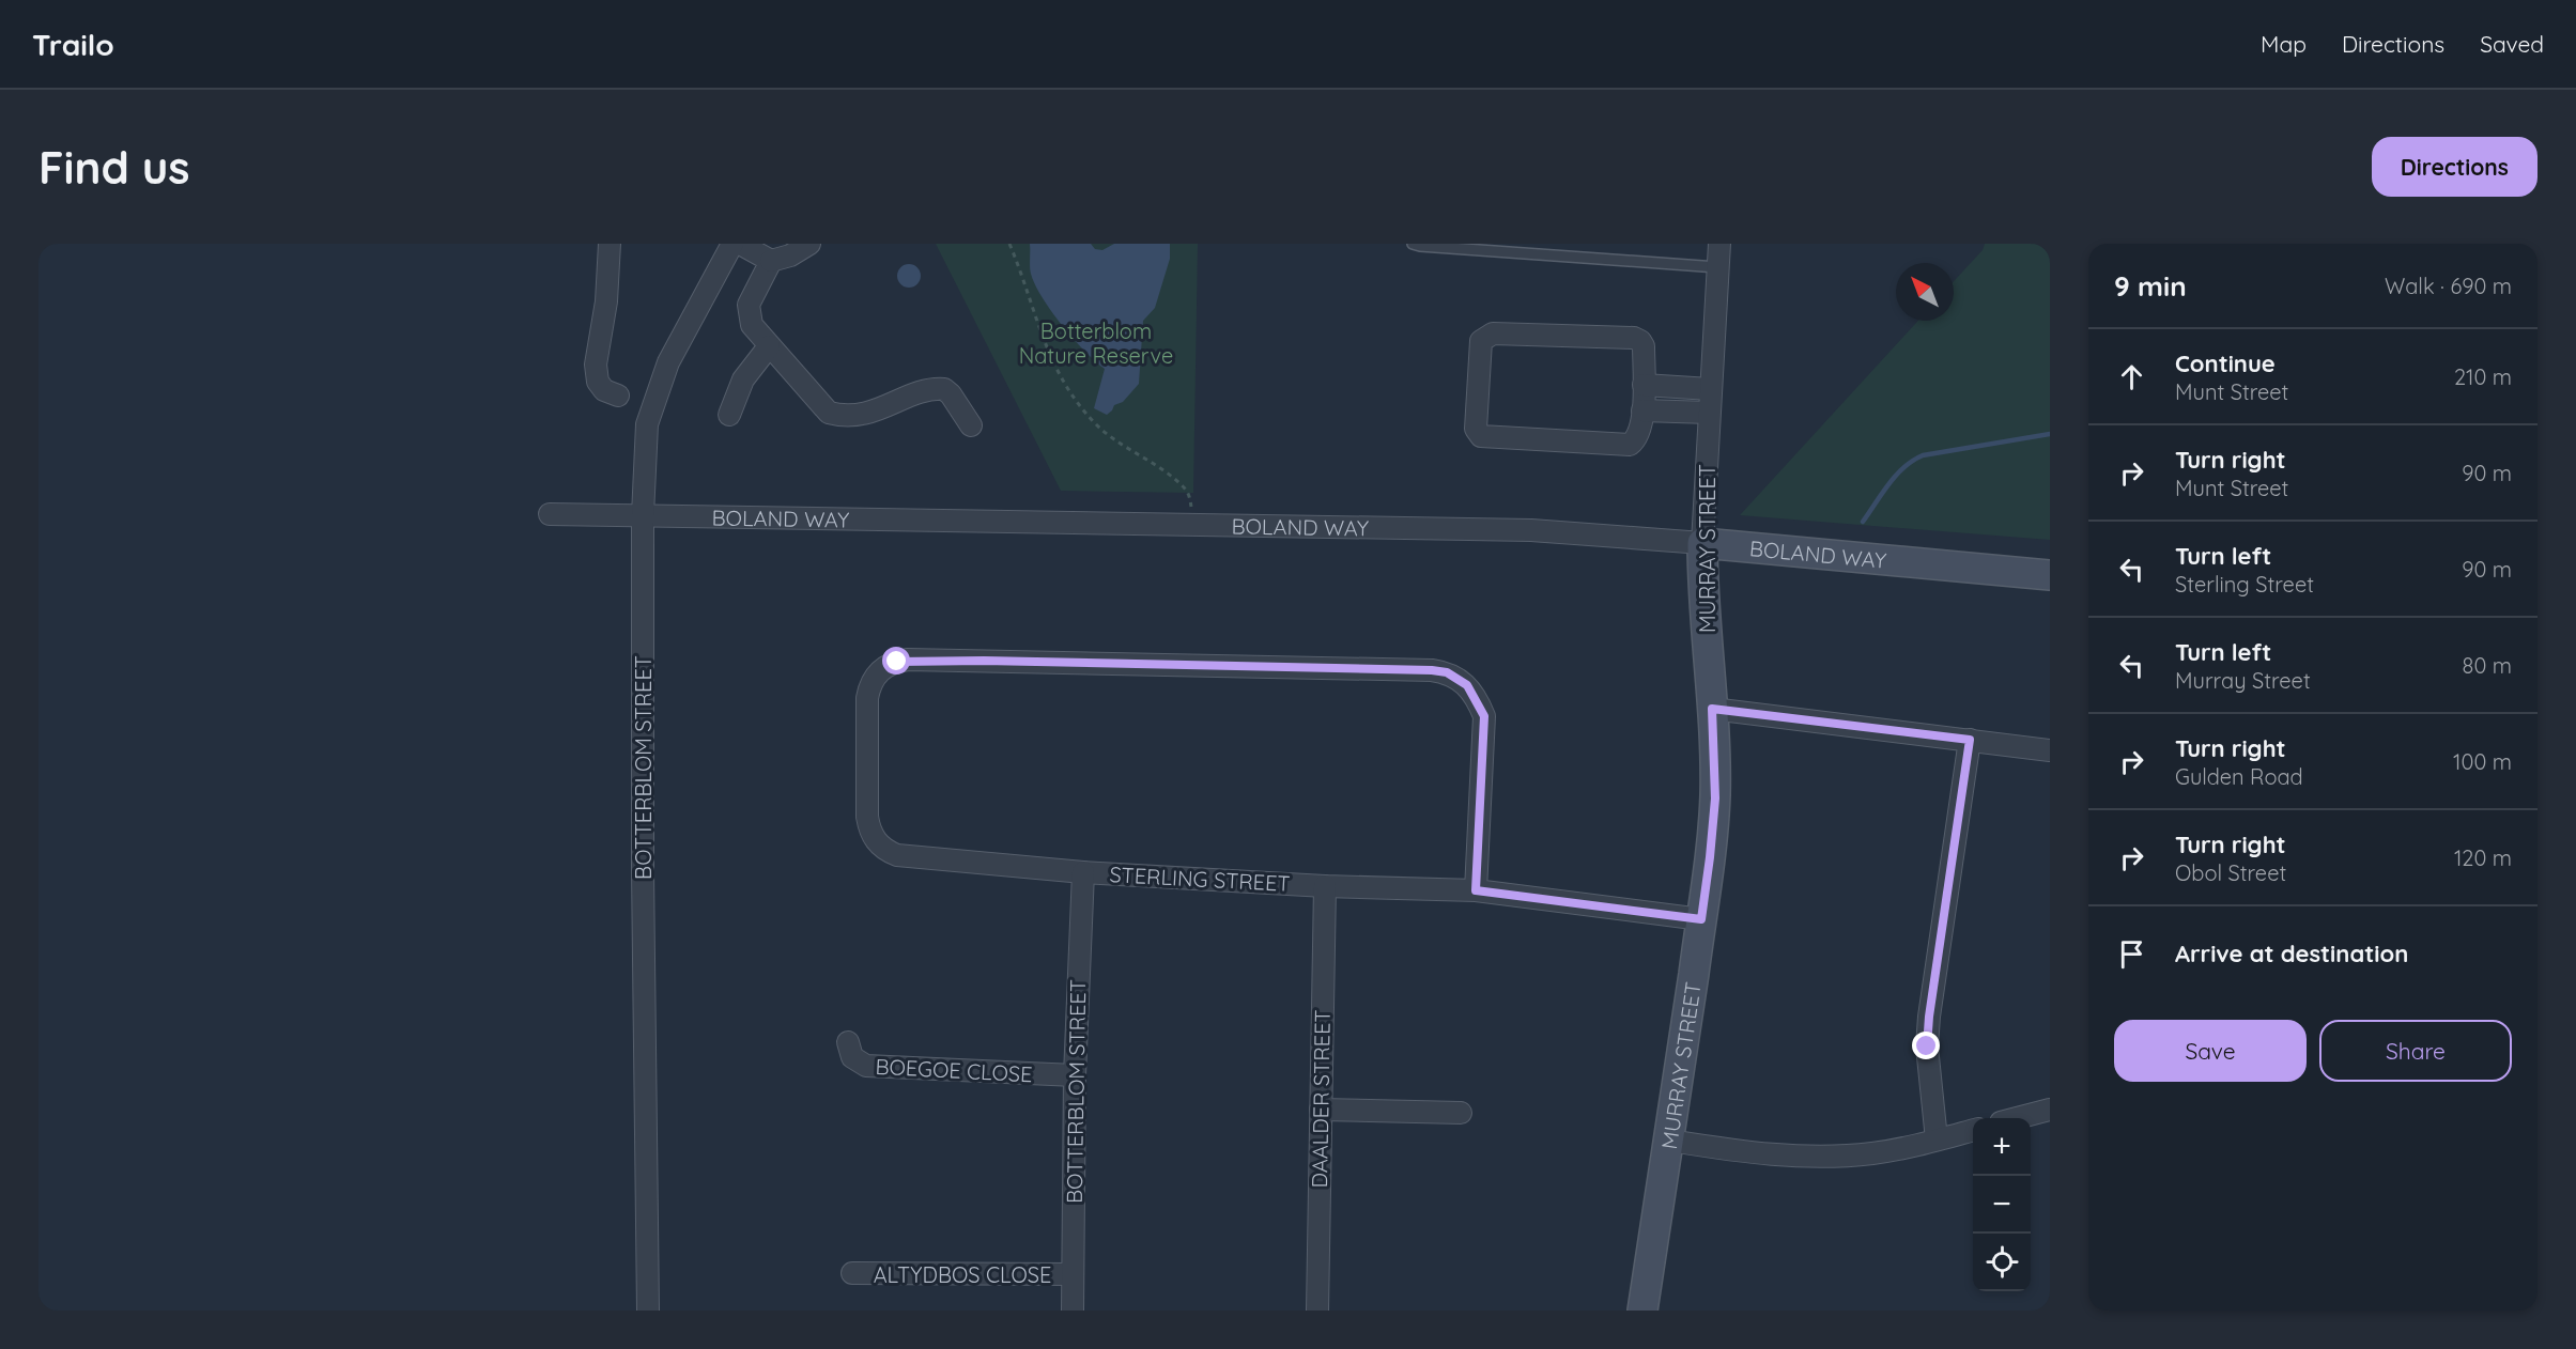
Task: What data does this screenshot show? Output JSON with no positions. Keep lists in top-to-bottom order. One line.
{"streets":{"street":["BOLAND WAY","MURRAY STREET","BOTTERBLOM STREET","STERLING STREET","BOEGOE CLOSE","DAALDER STREET","ALTYDBOS CLOSE"]},"crossings":[["BOLAND WAY","MURRAY STREET"],["BOLAND WAY","BOTTERBLOM STREET"],["MURRAY STREET","STERLING STREET"],["BOTTERBLOM STREET","STERLING STREET"],["BOTTERBLOM STREET","BOEGOE CLOSE"],["BOTTERBLOM STREET","ALTYDBOS CLOSE"],["STERLING STREET","DAALDER STREET"]],"parks":["Botterblom Nature Reserve"],"north":"top left","page":{"header":"Trailo","nav":["Map","Directions","Saved"],"buttons":["Directions",["Save","Share"]],"title":"Find us","heading":["9 min","Walk · 690 m"],"list":[["Continue","Munt Street","210 m"],["Turn right","Munt Street","90 m"],["Turn left","Sterling Street","90 m"],["Turn left","Murray Street","80 m"],["Turn right","Gulden Road","100 m"],["Turn right","Obol Street","120 m"],"Arrive at destination"],"map_buttons":["+","−"]}}
